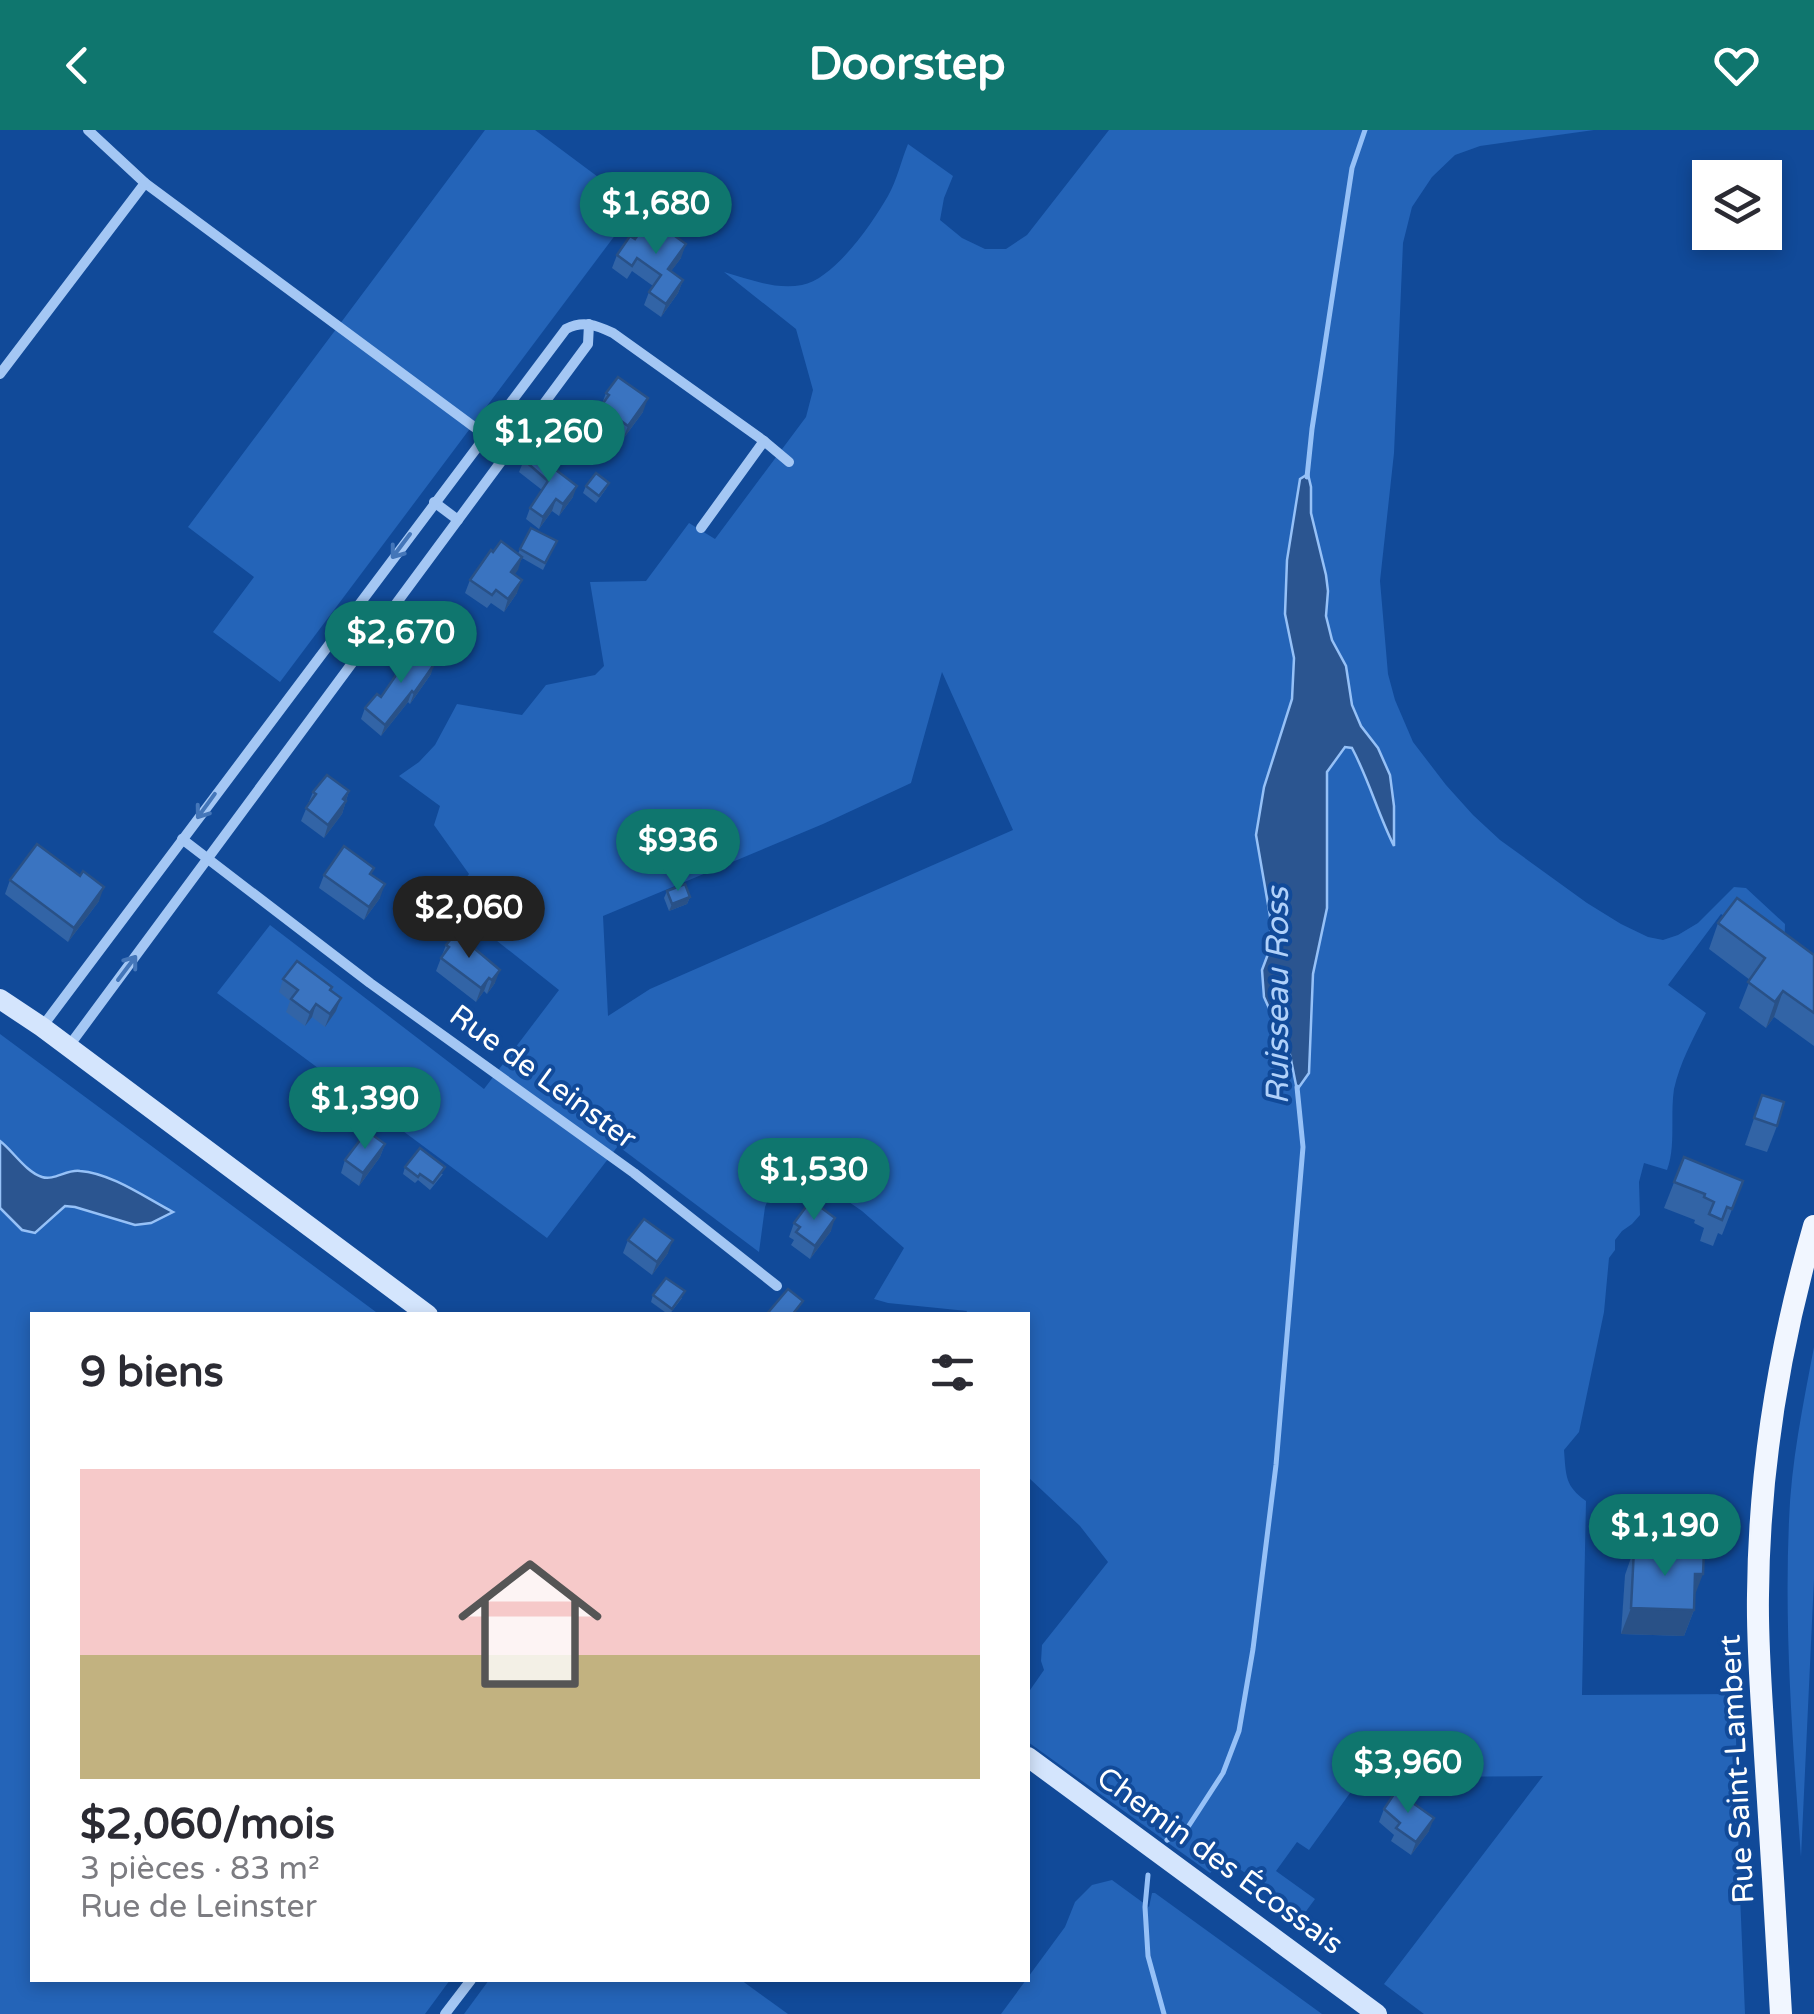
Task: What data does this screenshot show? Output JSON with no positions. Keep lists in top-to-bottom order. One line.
{"streets":{"main road":["Rue Saint-Lambert","Chemin des Écossais"],"street":["Rue de Leinster"]},"water":["Ruisseau Ross"],"page":{"header":"Doorstep","price":["$1,680","$1,260","$2,670","$936","$2,060","$1,390","$1,530","$1,190","$3,960"],"heading":"9 biens","list":[{"name":"$2,060/mois","note":"3 pièces · 83 m² · Rue de Leinster"}]}}
